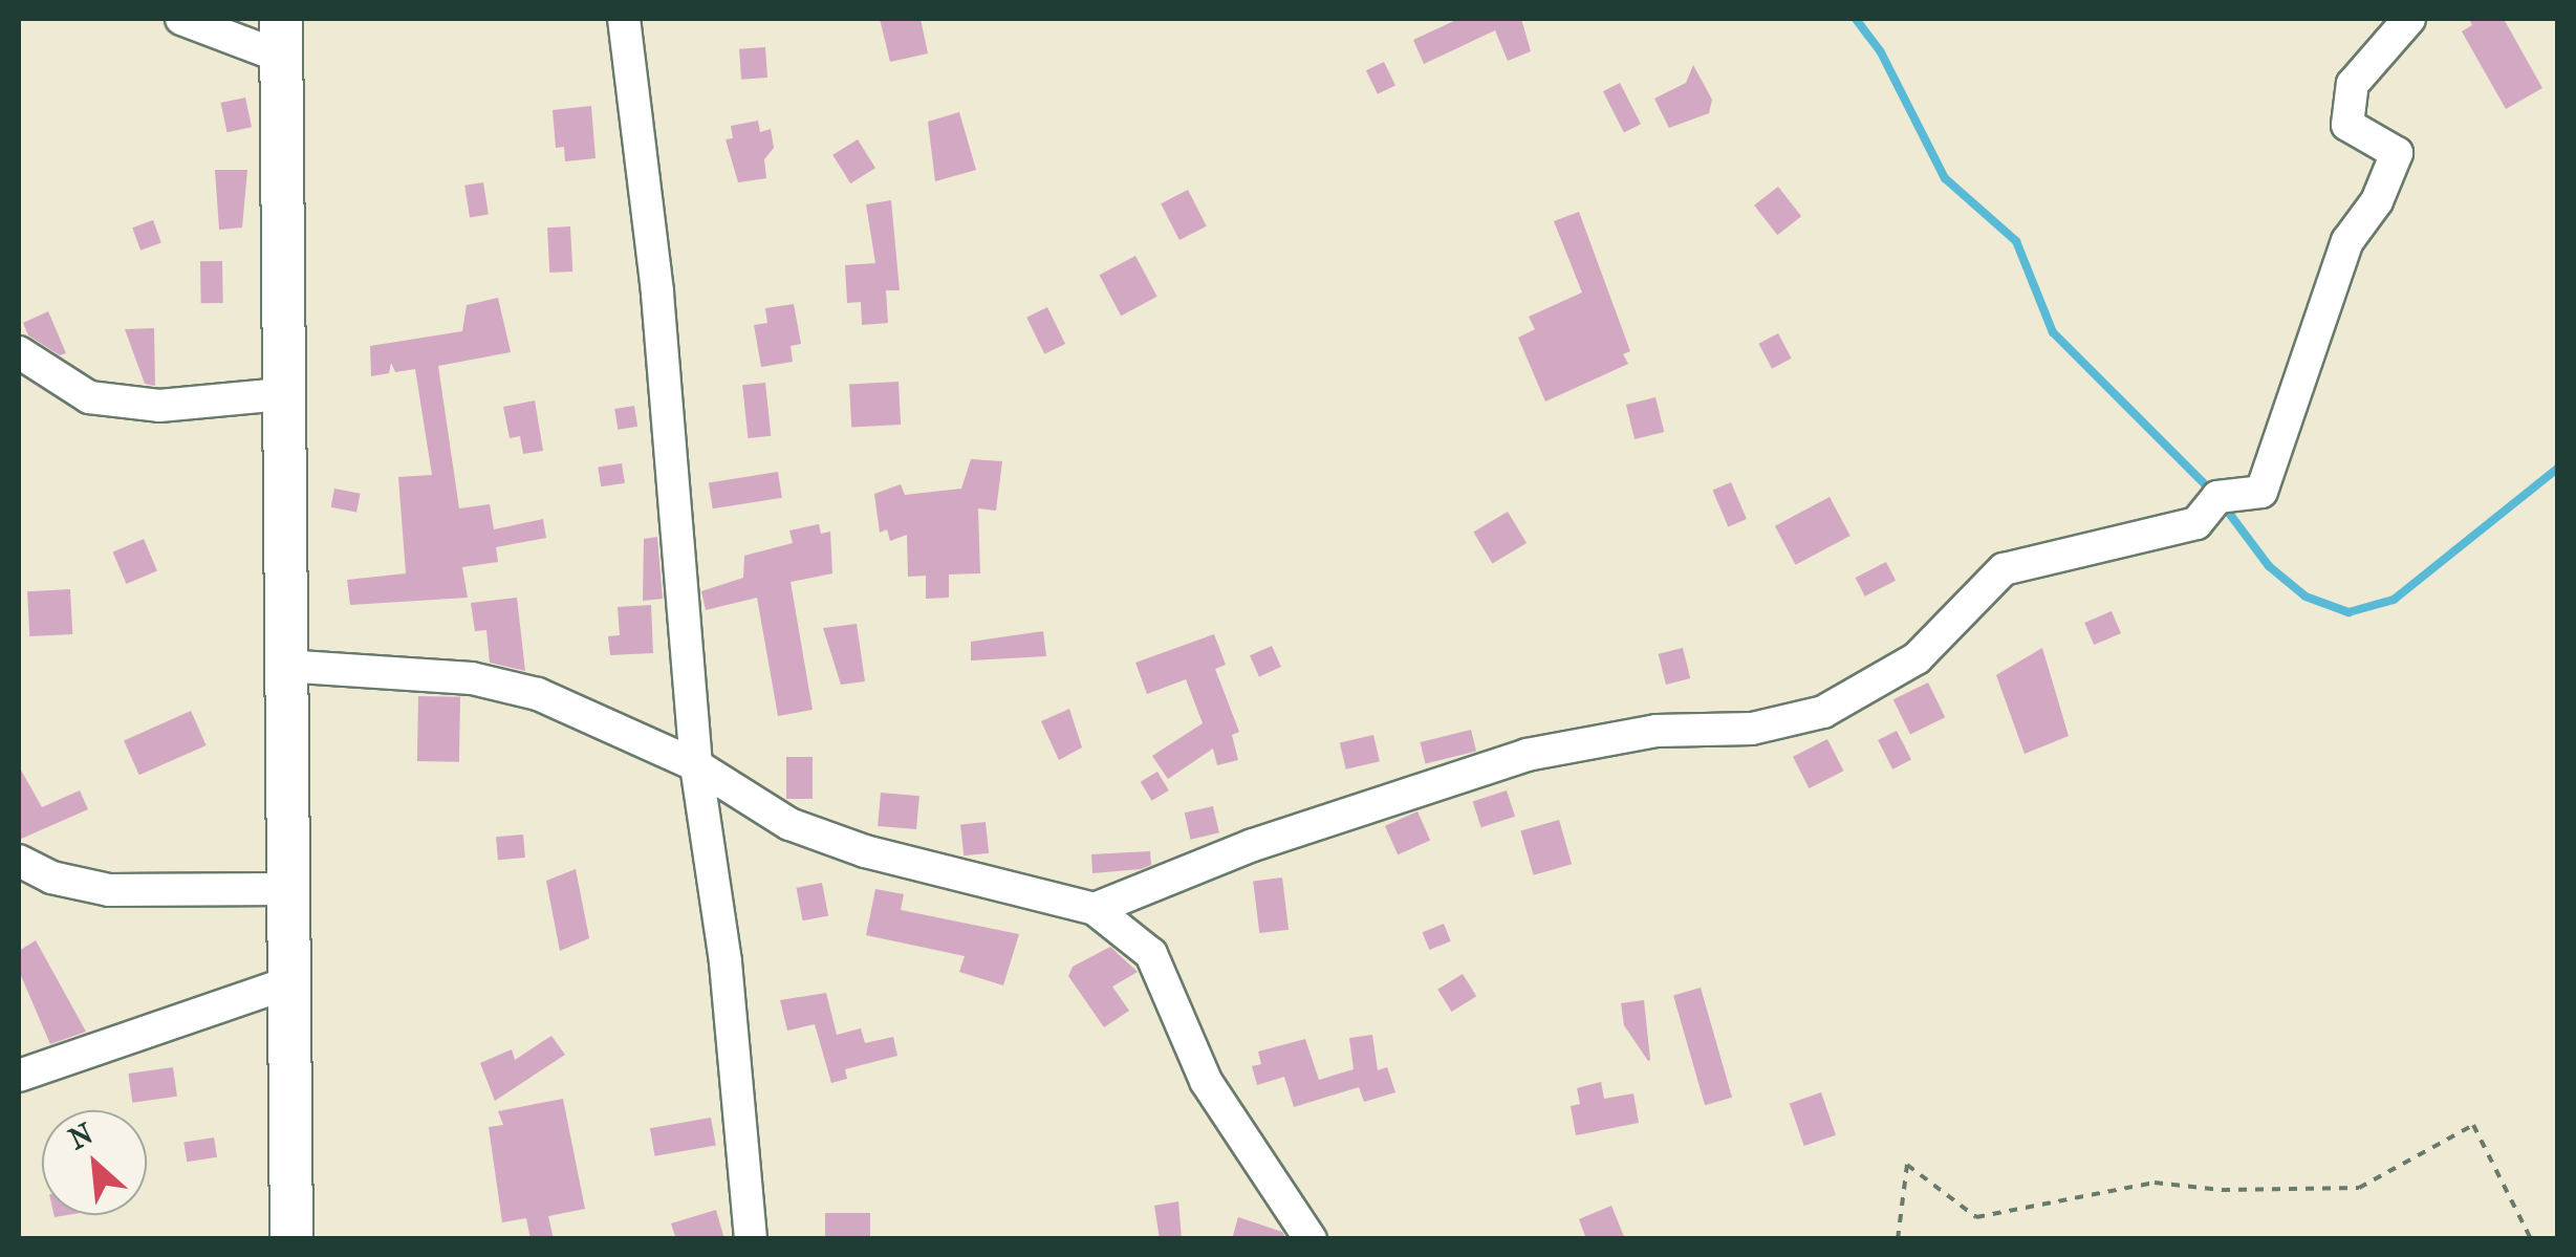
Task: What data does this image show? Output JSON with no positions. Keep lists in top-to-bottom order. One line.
{"north":"top left"}
